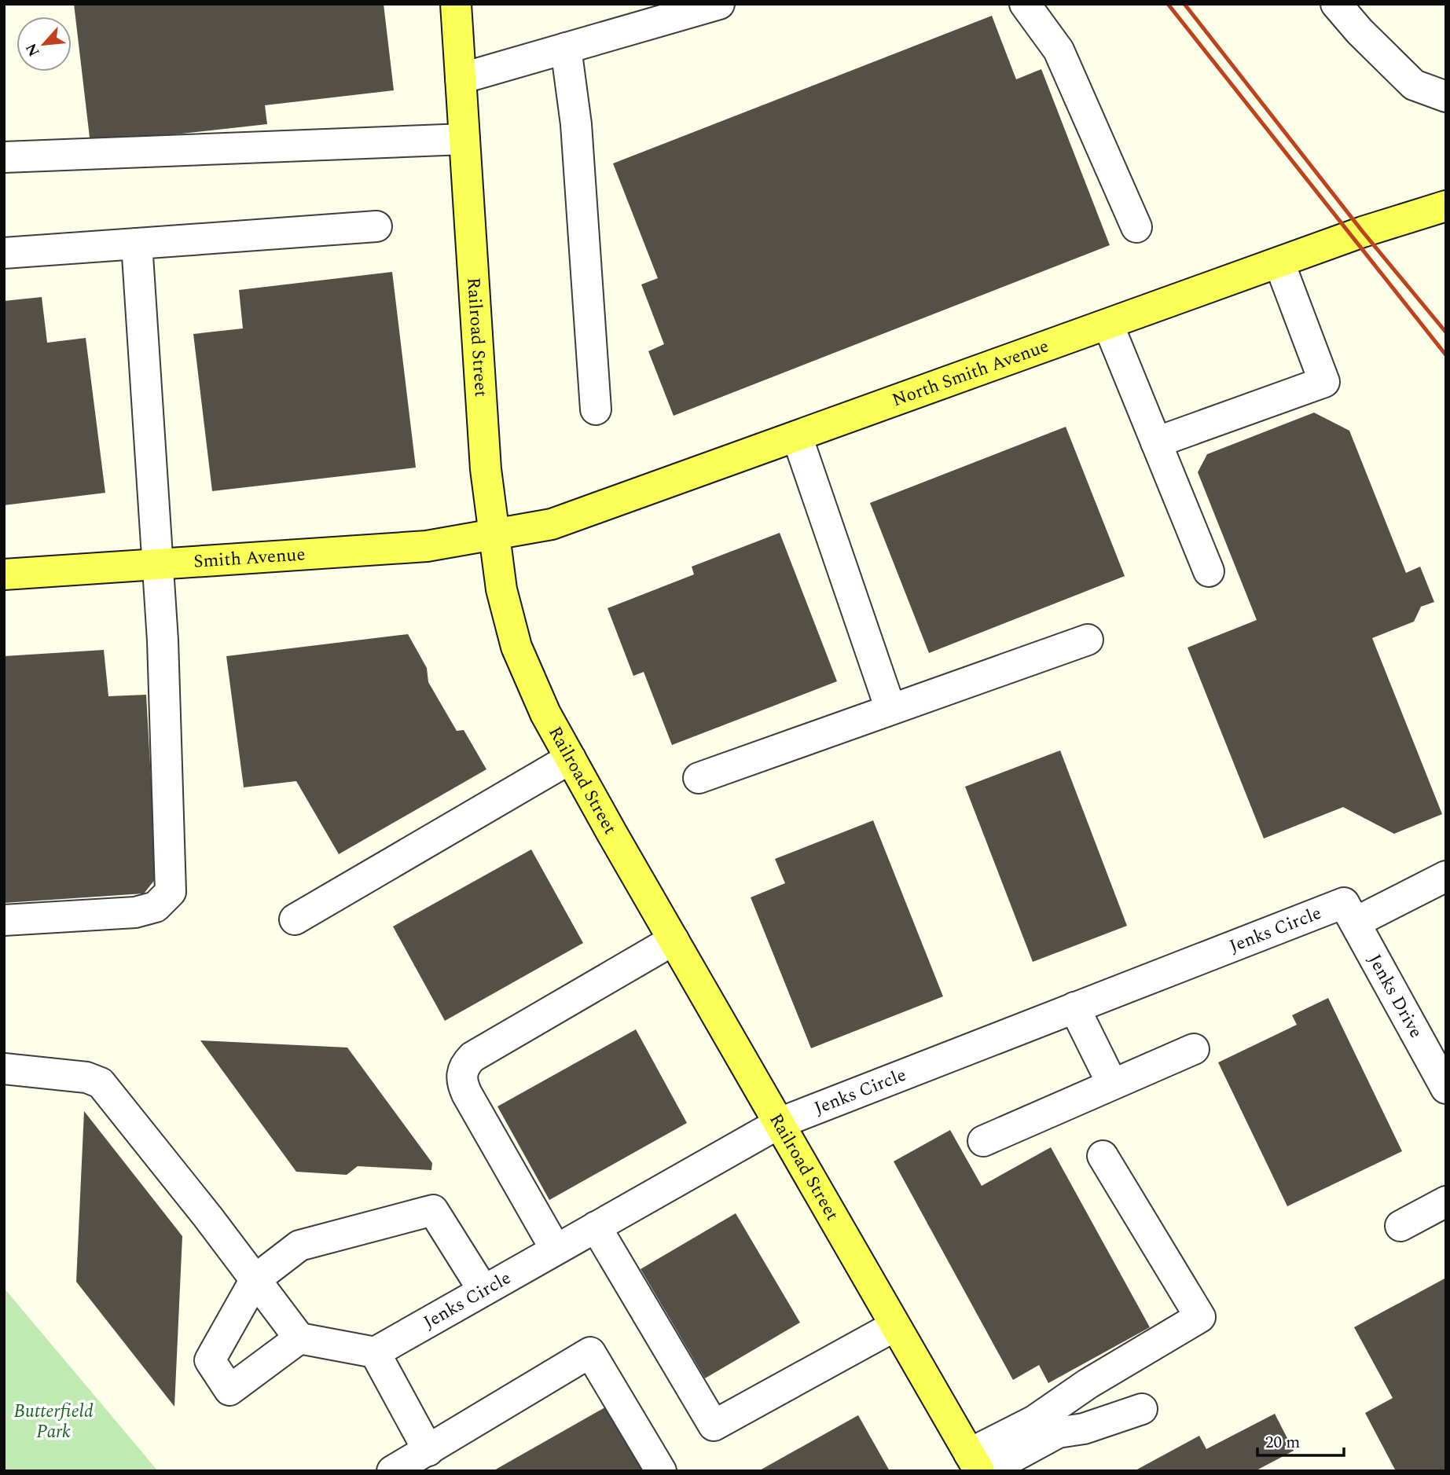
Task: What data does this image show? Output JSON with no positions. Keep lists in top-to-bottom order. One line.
{"streets":{"main road":["Railroad Street","North Smith Avenue","Smith Avenue"],"street":["Jenks Circle","Jenks Drive"]},"crossings":[["Railroad Street","North Smith Avenue"],["Railroad Street","Smith Avenue"],["Railroad Street","Jenks Circle"],["North Smith Avenue","Smith Avenue"],["Jenks Circle","Jenks Drive"]],"parks":["Butterfield Park"],"scale_bar":"20 m","north":"bottom left"}
